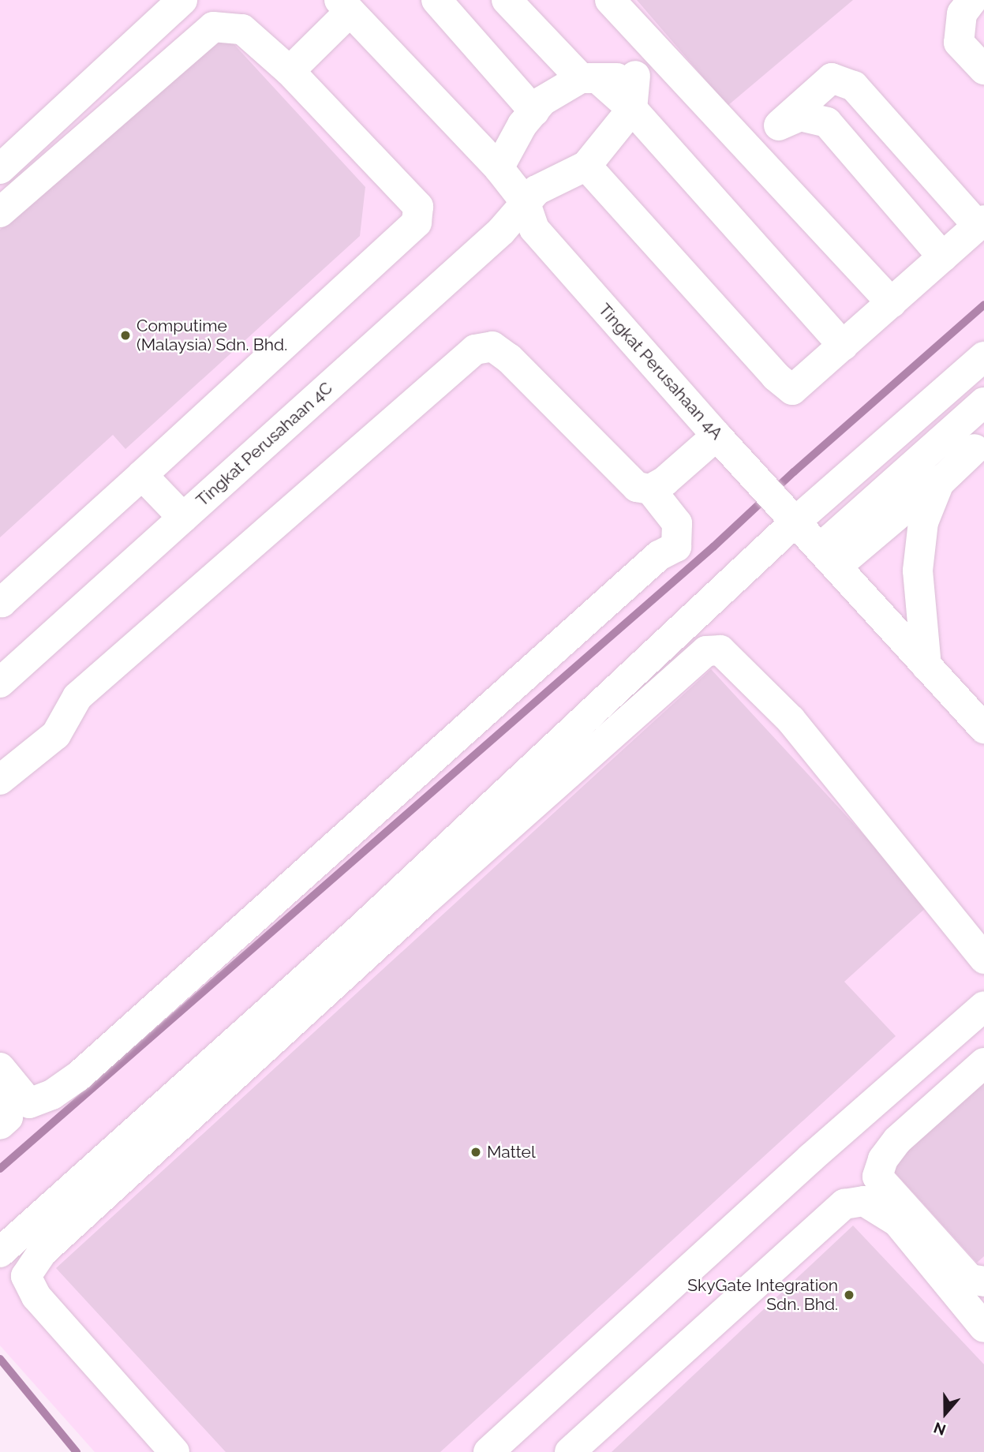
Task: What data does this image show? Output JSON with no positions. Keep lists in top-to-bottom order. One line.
{"streets":{"street":["Tingkat Perusahaan 4A","Tingkat Perusahaan 4C"]},"crossings":[["Tingkat Perusahaan 4A","Tingkat Perusahaan 4C"]],"places":["Computime (Malaysia) Sdn. Bhd.","Mattel","SkyGate Integration Sdn. Bhd."],"north":"bottom"}
